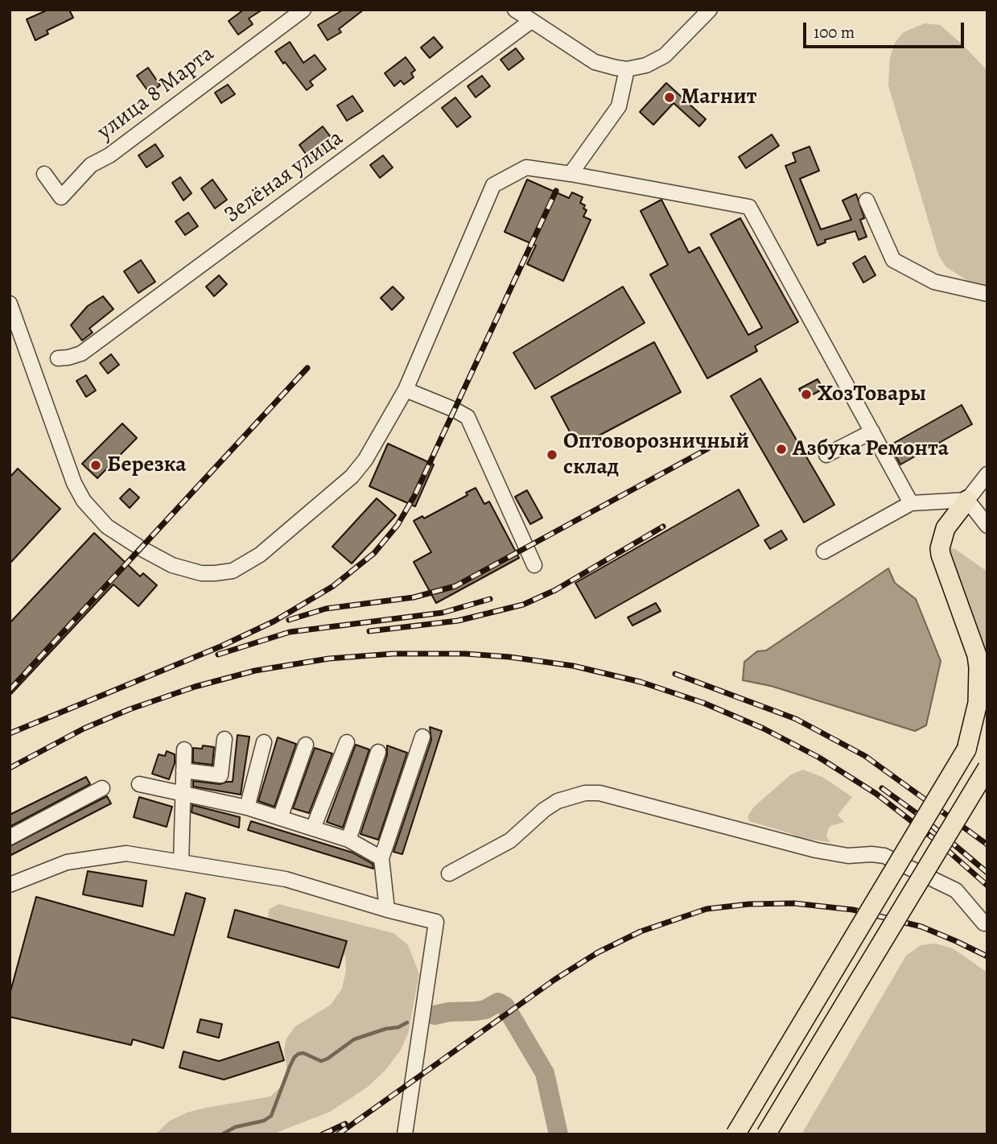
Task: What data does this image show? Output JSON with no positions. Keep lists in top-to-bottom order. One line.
{"streets":{"street":["улица 8 Марта","Зелёная улица"]},"places":["Магнит","ХозТовары","Азбука Ремонта","Оптоворозничный склад","Березка"],"scale_bar":"100 m"}
